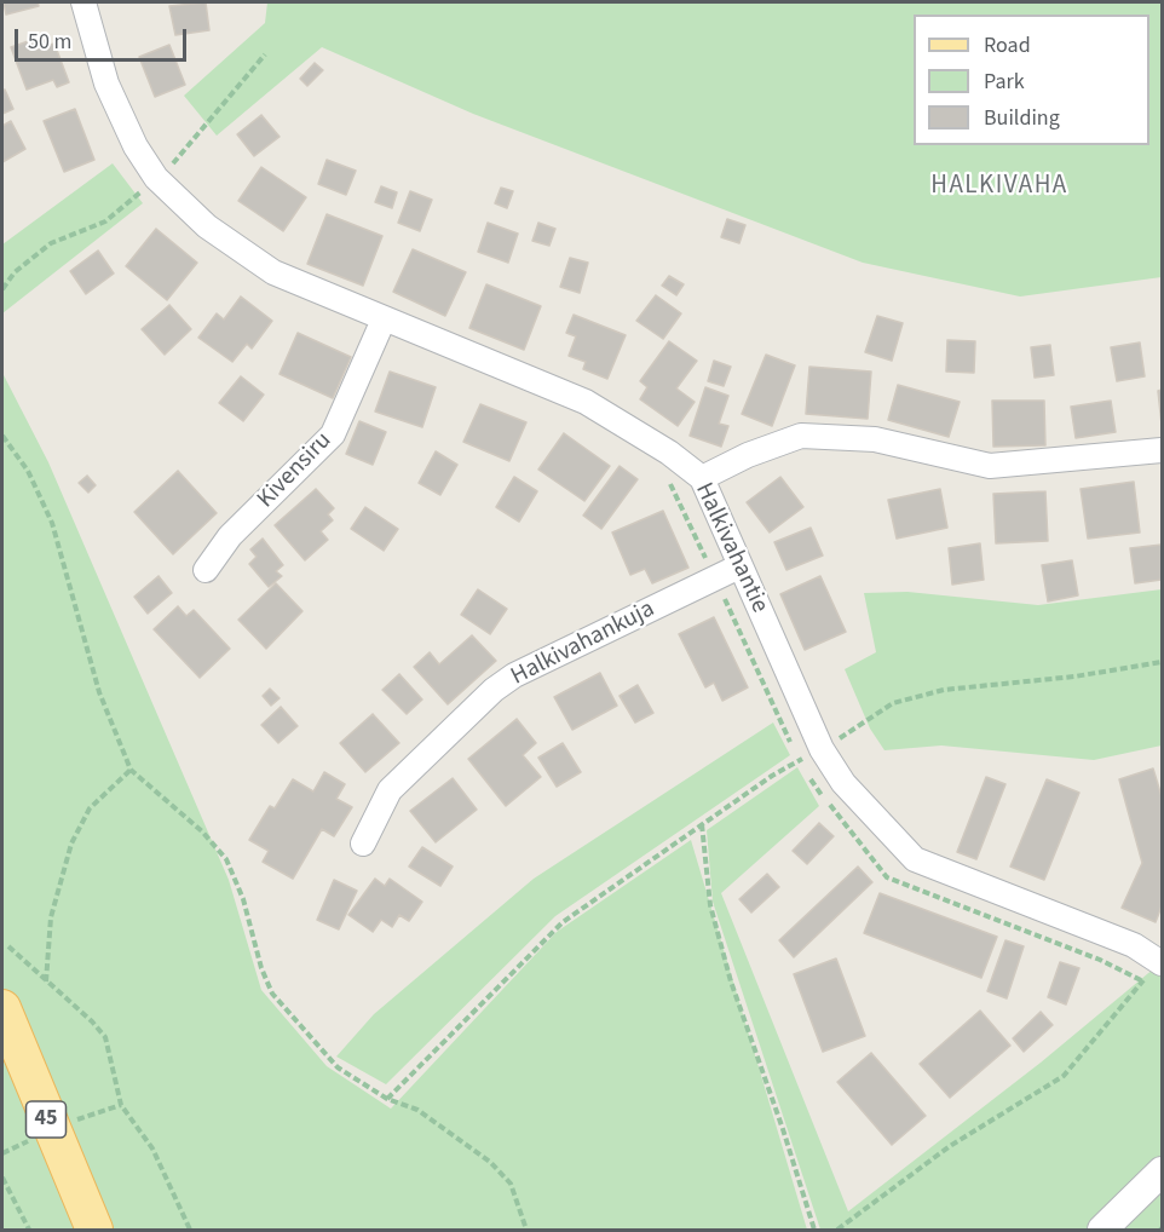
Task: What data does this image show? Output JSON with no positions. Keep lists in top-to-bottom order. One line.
{"streets":{"main road":["45"],"street":["Kivensiru","Halkivahantie","Halkivahankuja"]},"crossings":[["Kivensiru","Halkivahantie"],["Halkivahantie","Halkivahankuja"]],"districts":["HALKIVAHA"],"legend":["Road","Park","Building"],"scale_bar":"50 m"}
